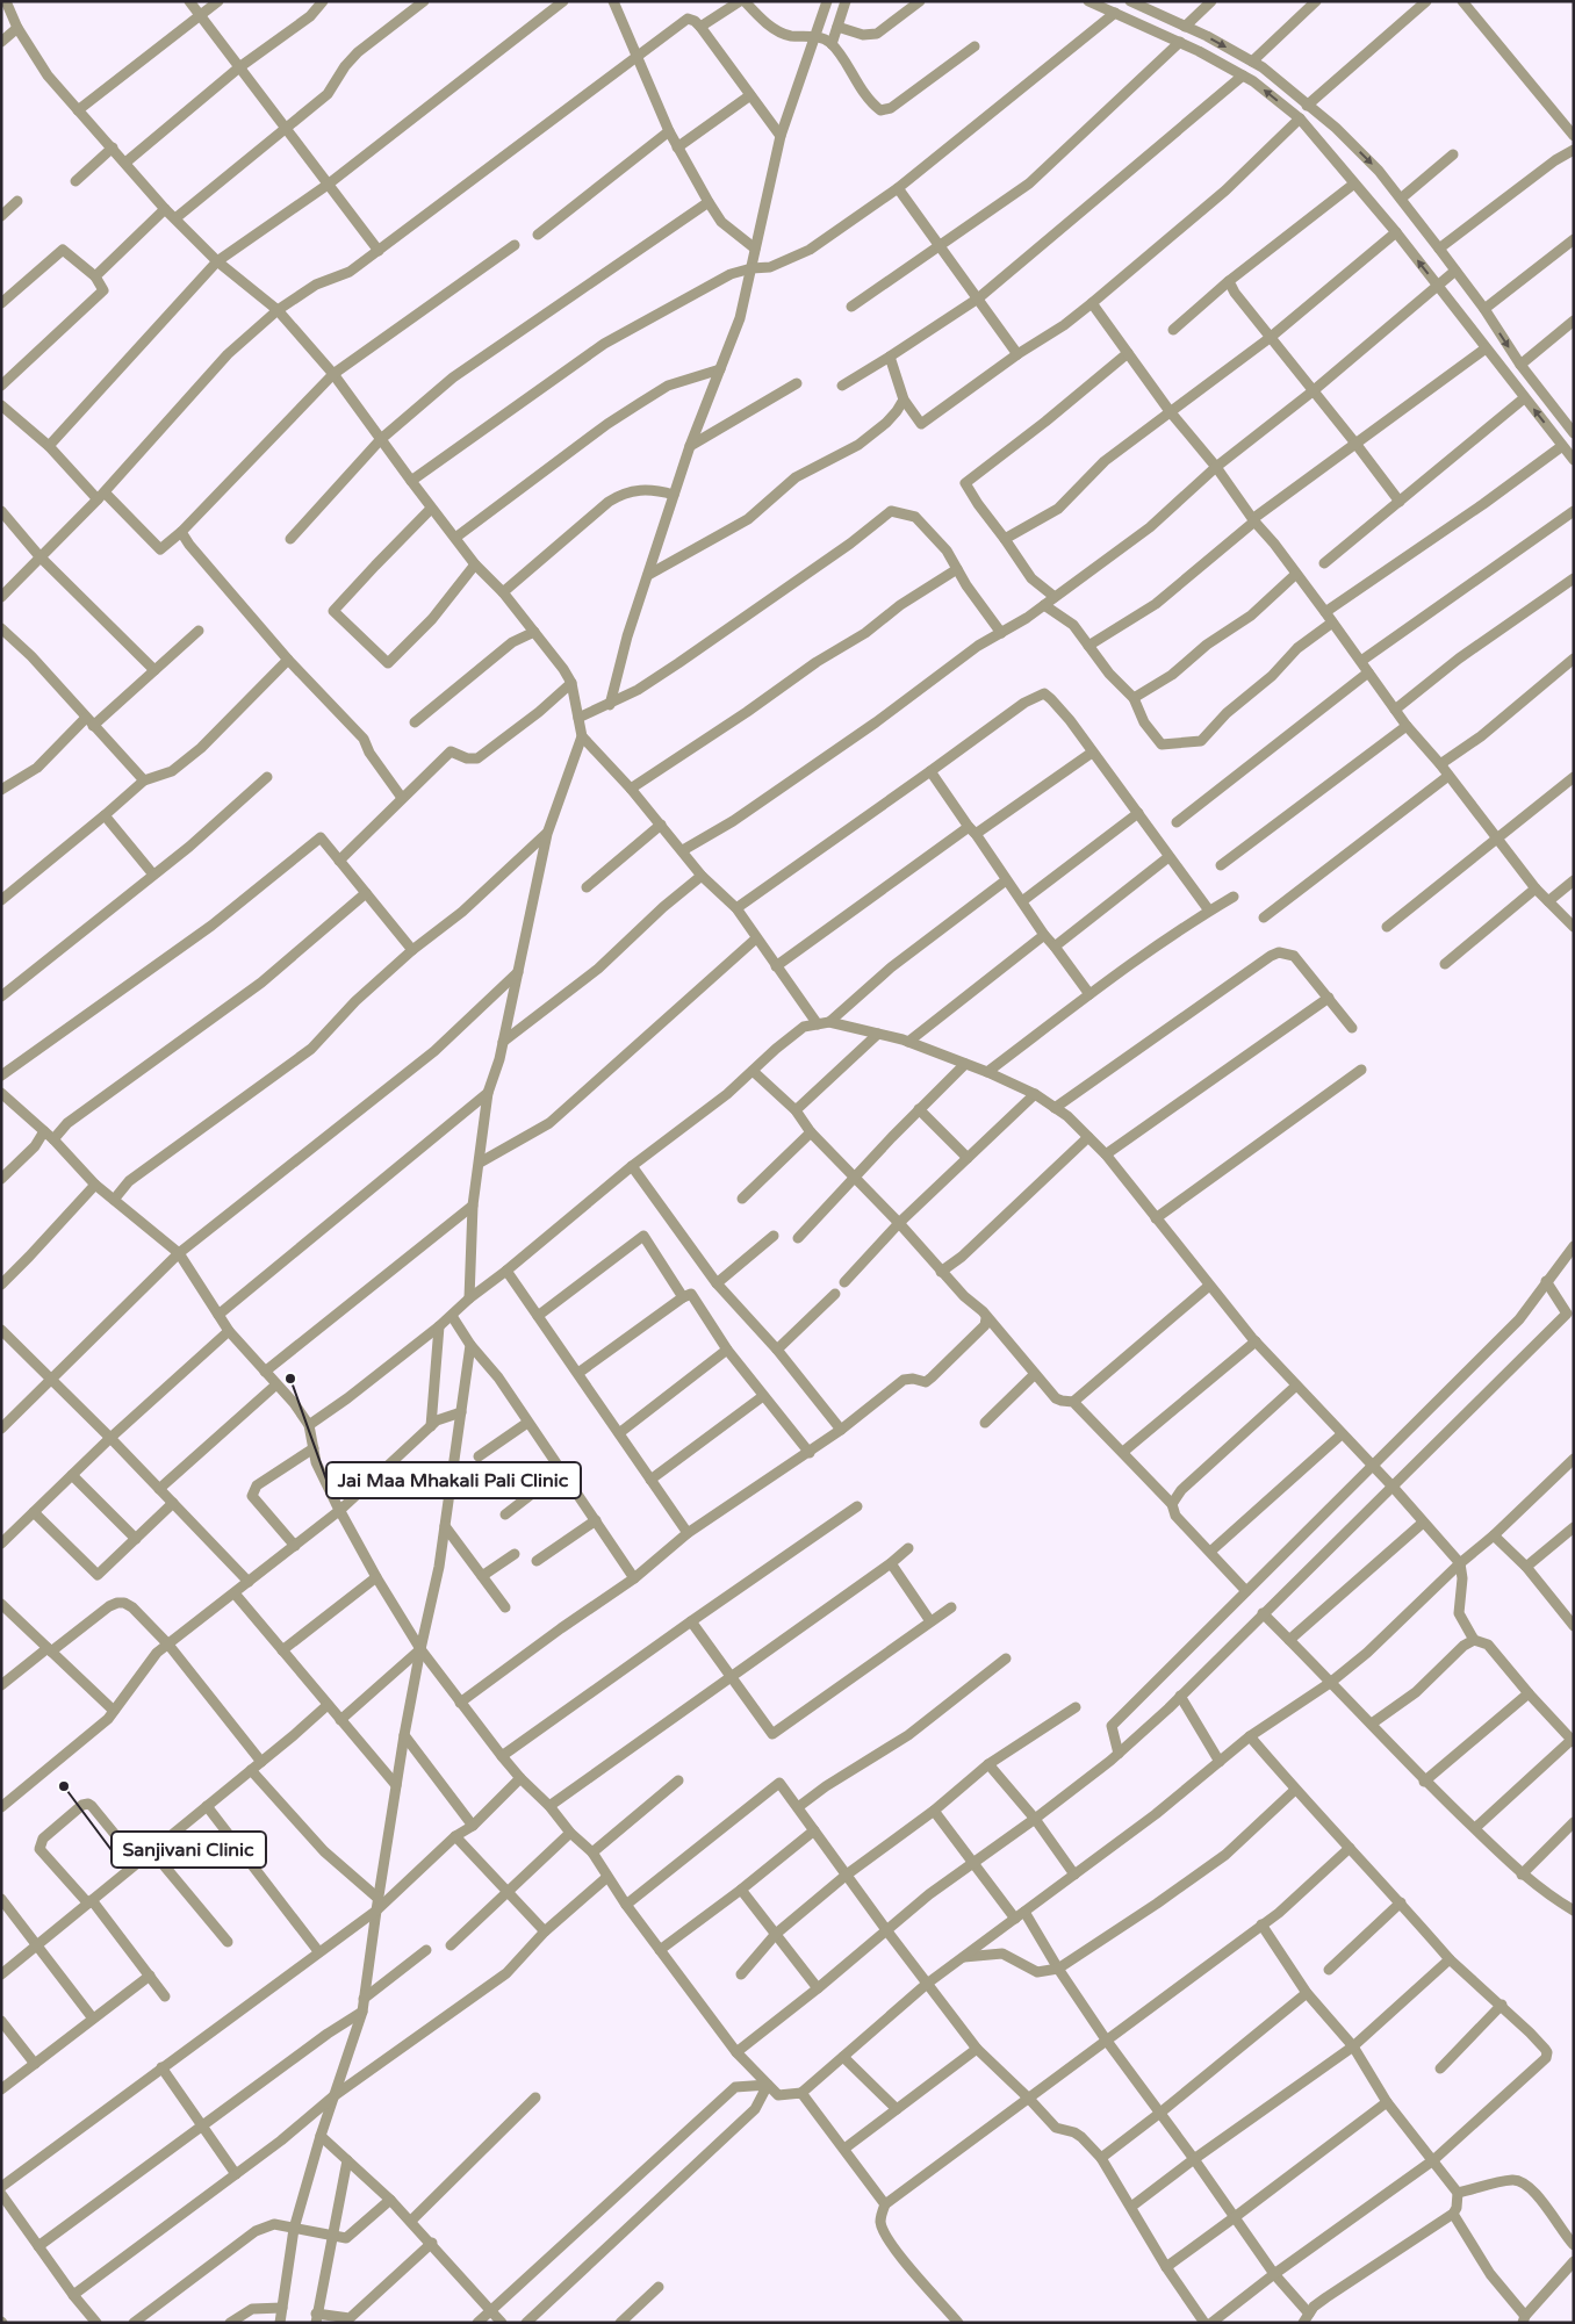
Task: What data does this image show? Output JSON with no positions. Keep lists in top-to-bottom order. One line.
{"places":["Jai Maa Mhakali Pali Clinic","Sanjivani Clinic"]}
